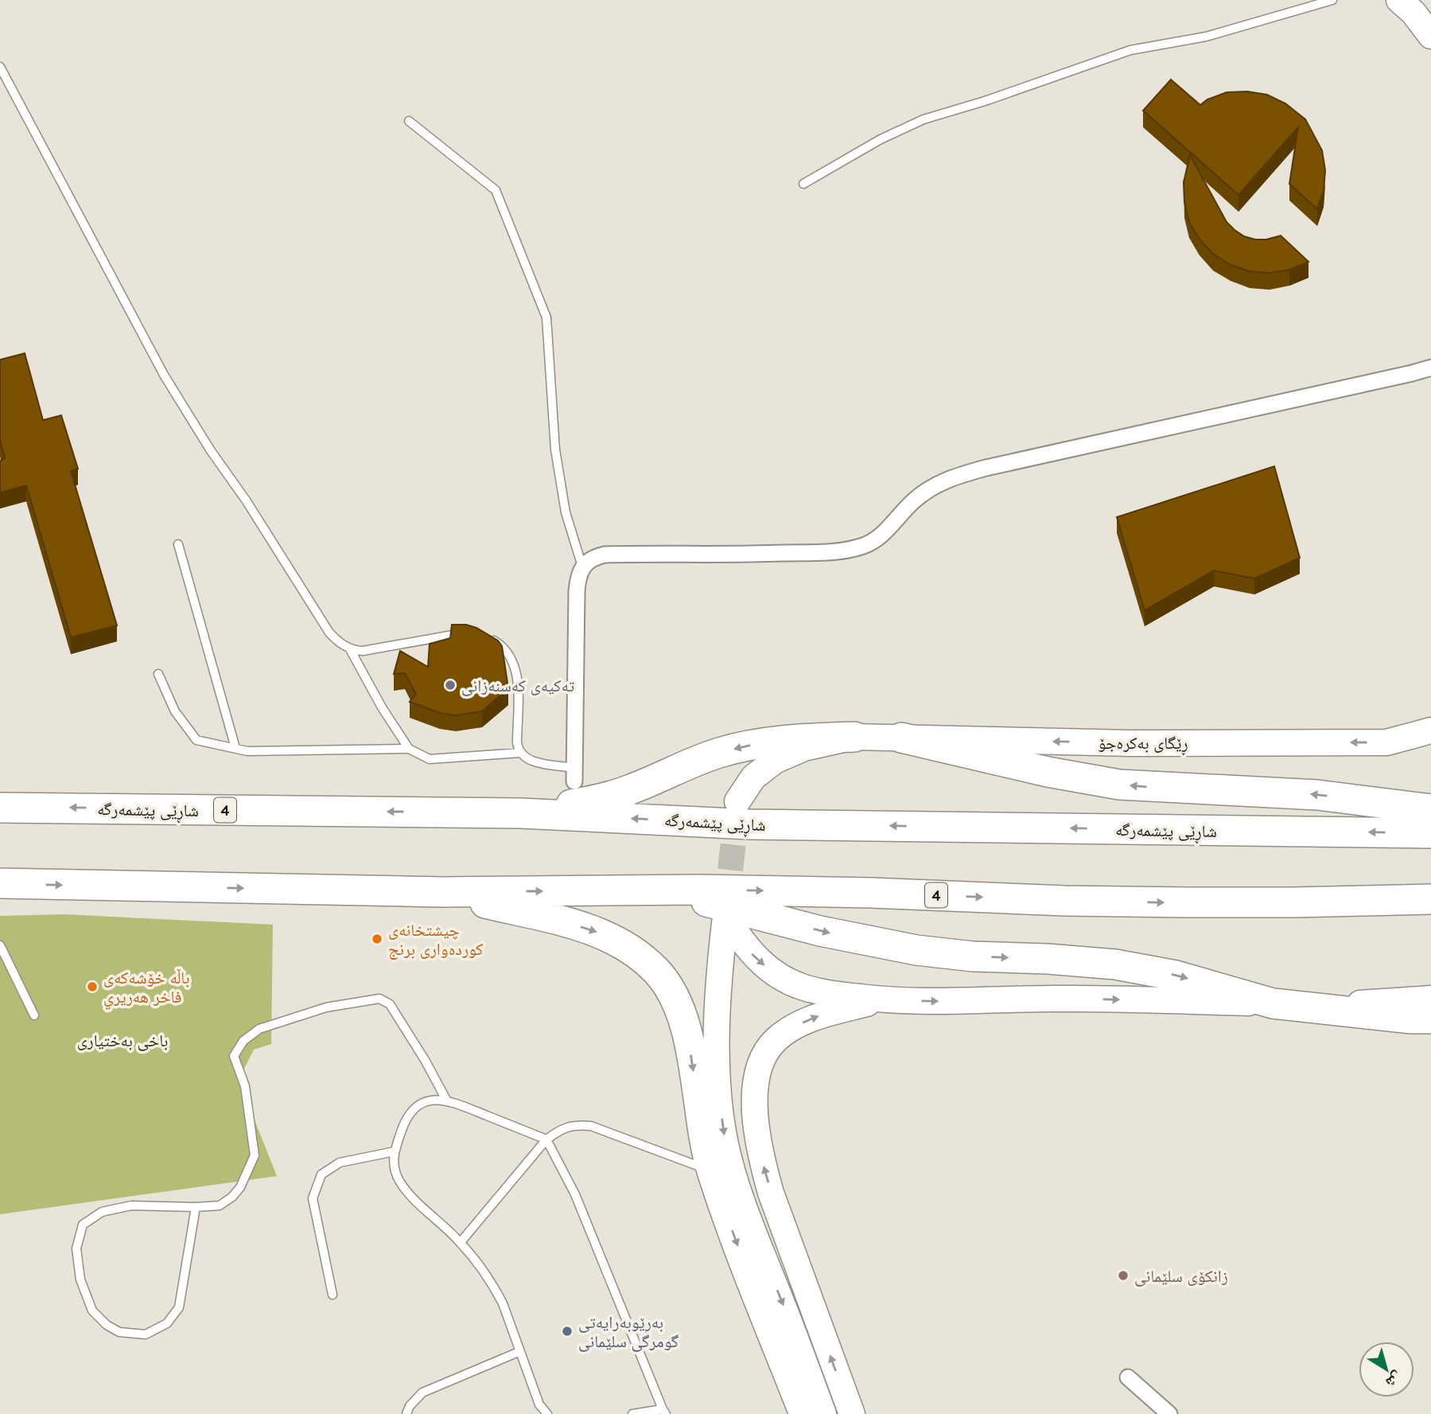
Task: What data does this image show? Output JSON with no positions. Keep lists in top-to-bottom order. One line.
{"streets":{"highway":["شاڕێی پێشمەرگە","4"],"main road":["ڕێگای بەکرەجۆ"]},"one_way":["ڕێگای بەکرەجۆ"],"parks":["باخی بەختیاری"],"places":["تەکیەی کەسنەزانی","چيشتخانەی کوردەواری برنج","باڵە خۆشەکەی فاخر هەريري","زانکۆی سلێمانی","بەڕێوبەرایەتی گومرگی سلێمانی"],"north":"bottom right"}
